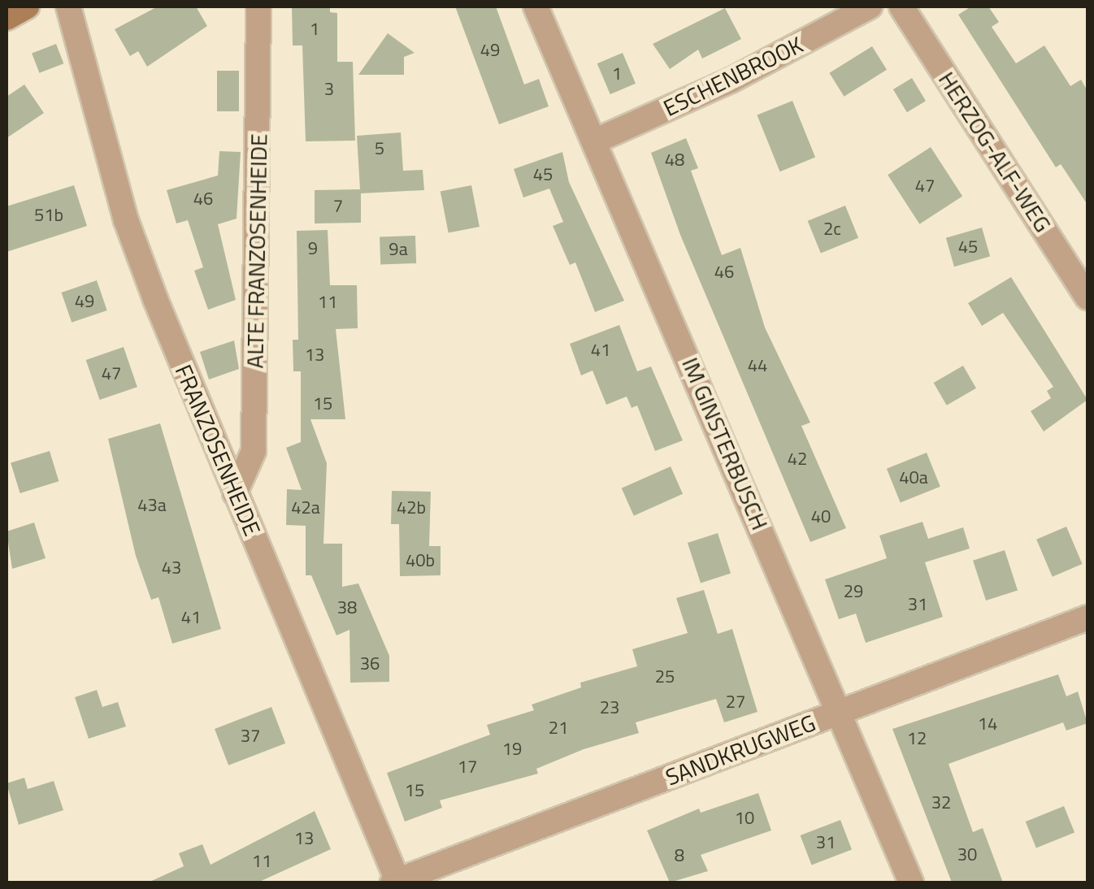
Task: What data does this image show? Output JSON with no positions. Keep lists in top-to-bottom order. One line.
{"streets":{"street":["ESCHENBROOK","HERZOG-ALF-WEG","ALTE FRANZOSENHEIDE","IM GINSTERBUSCH","FRANZOSENHEIDE","SANDKRUGWEG"]},"crossings":[["ESCHENBROOK","IM GINSTERBUSCH"],["ALTE FRANZOSENHEIDE","FRANZOSENHEIDE"],["IM GINSTERBUSCH","SANDKRUGWEG"],["FRANZOSENHEIDE","SANDKRUGWEG"]],"house_numbers":["1","49","1","3","5","48","45","47","46","7","51b","2c","45","9","9a","46","49","11","41","13","44","47","15","42","40a","43a","42a","42b","40","40b","43","29","31","38","41","36","25","27","23","14","21","37","12","19","17","15","32","10","13","31","30","8","11"]}
